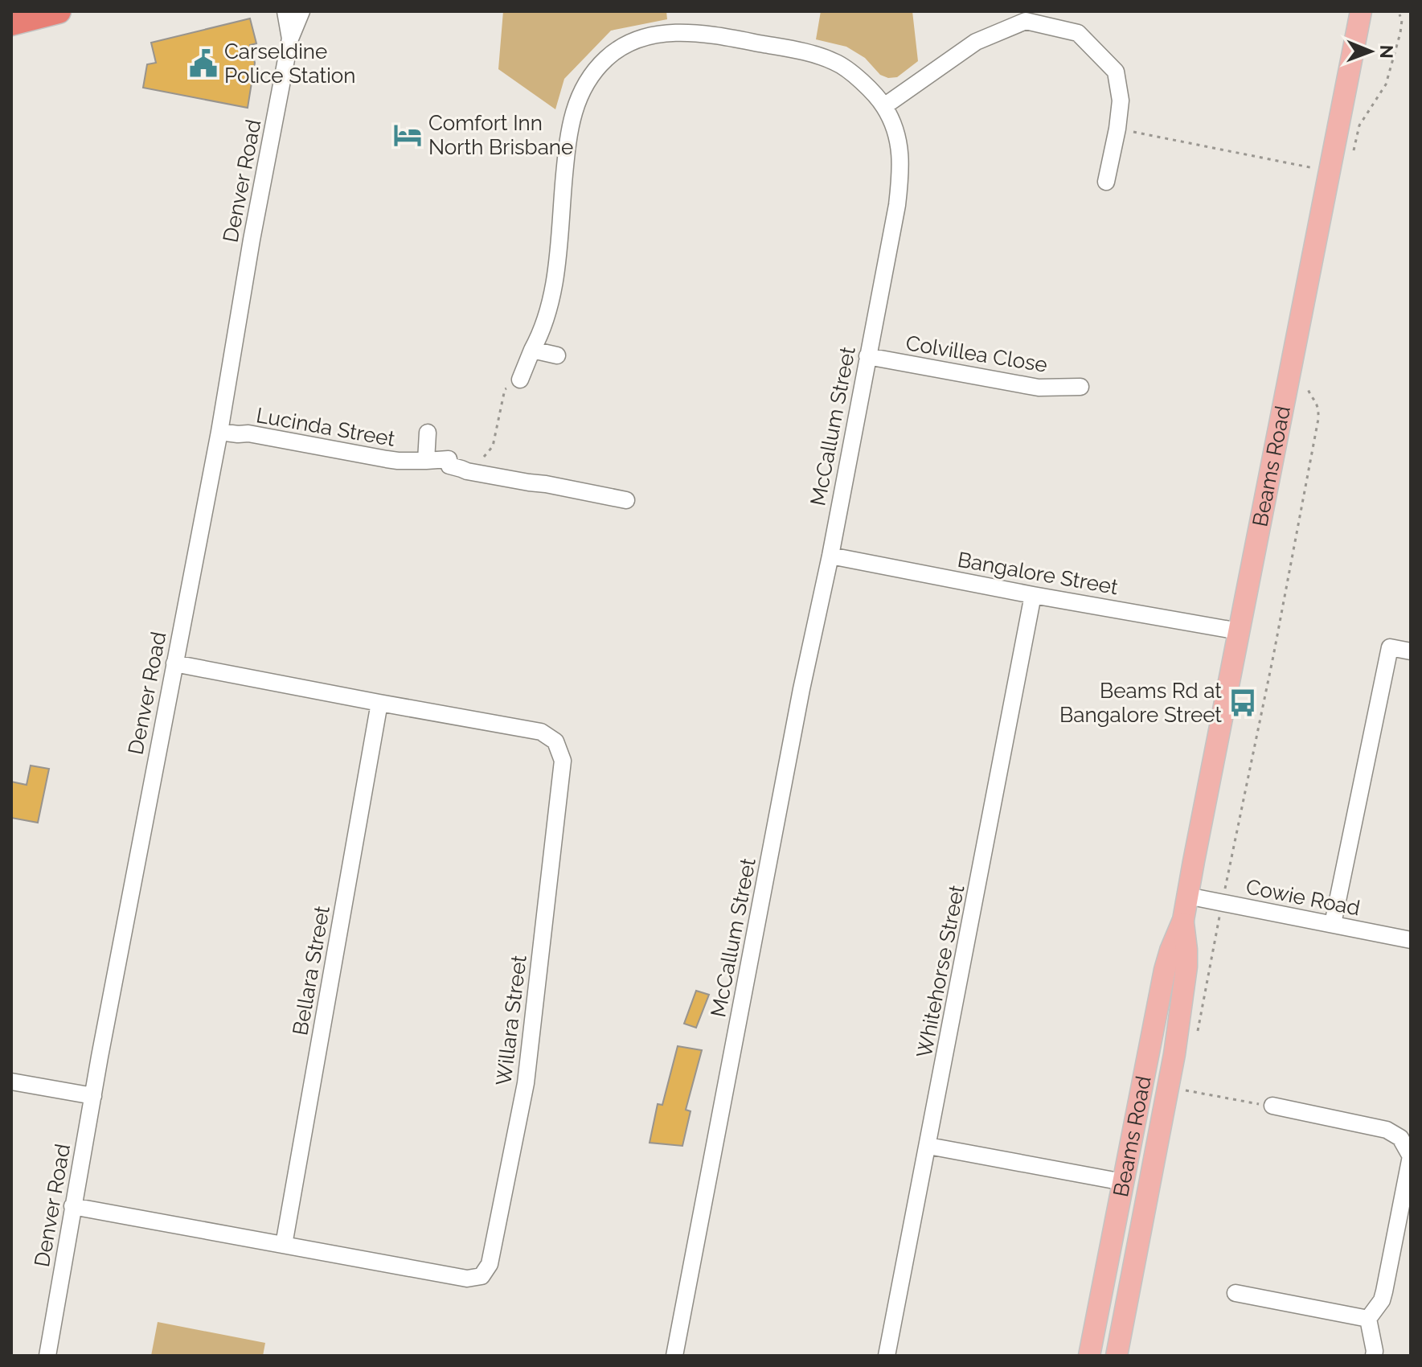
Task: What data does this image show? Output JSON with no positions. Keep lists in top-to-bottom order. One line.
{"streets":{"main road":["Beams Road"],"street":["Denver Road","Colvillea Close","McCallum Street","Lucinda Street","Bangalore Street","Cowie Road","Bellara Street","Whitehorse Street","Willara Street"]},"crossings":[["Denver Road","Lucinda Street"],["Denver Road","Willara Street"],["Colvillea Close","McCallum Street"],["McCallum Street","Bangalore Street"],["Beams Road","Bangalore Street"],["Beams Road","Cowie Road"],["Bangalore Street","Whitehorse Street"],["Bellara Street","Willara Street"]],"places":{"public building":["Carseldine Police Station"],"hotel":["Comfort Inn North Brisbane"],"bus stop":["Beams Rd at Bangalore Street"]},"north":"right"}
